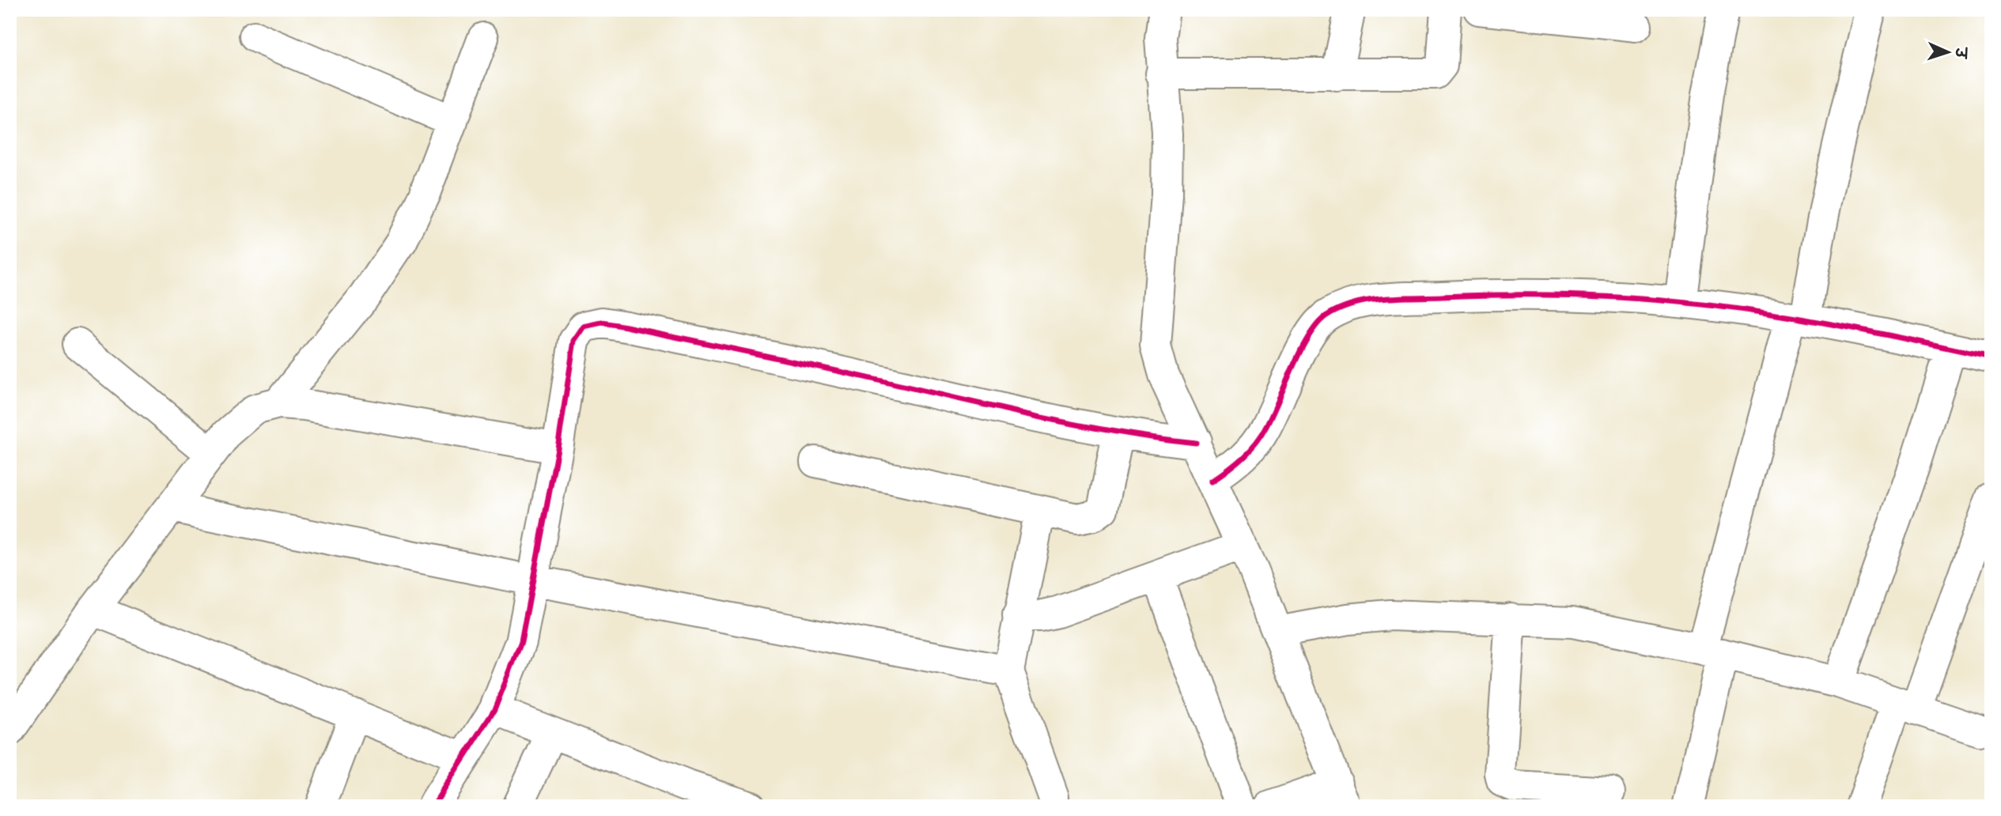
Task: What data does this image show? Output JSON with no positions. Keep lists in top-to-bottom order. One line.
{"north":"right"}
